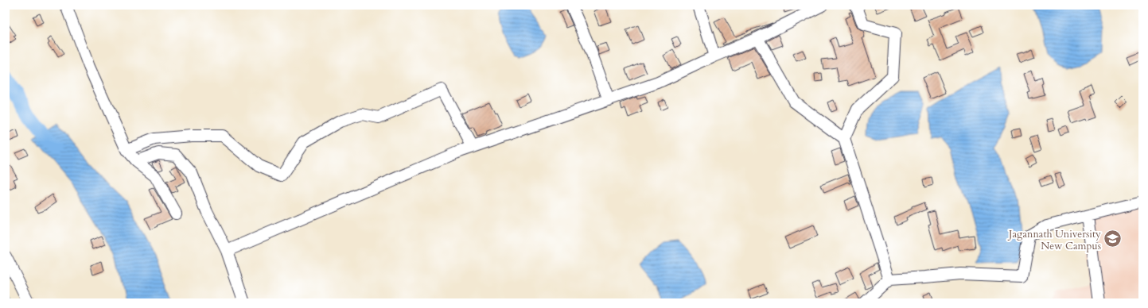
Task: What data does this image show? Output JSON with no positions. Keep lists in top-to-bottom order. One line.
{"places":{"school or university":["Jagannath University New Campus"]}}
